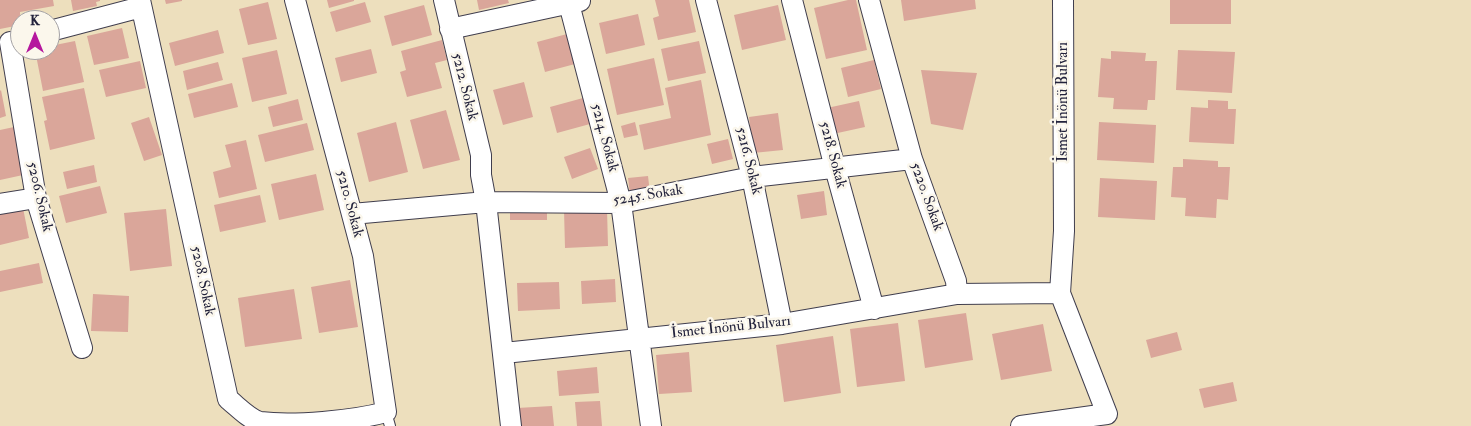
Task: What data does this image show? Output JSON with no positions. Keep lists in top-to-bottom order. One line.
{"streets":{"street":["5212. Sokak","İsmet İnönü Bulvarı","5214. Sokak","5218. Sokak","5216. Sokak","5245. Sokak","5206. Sokak","5220. Sokak","5210. Sokak","5208. Sokak"]},"crossings":[["5212. Sokak","İsmet İnönü Bulvarı"],["5212. Sokak","5245. Sokak"],["İsmet İnönü Bulvarı","5214. Sokak"],["İsmet İnönü Bulvarı","5218. Sokak"],["İsmet İnönü Bulvarı","5216. Sokak"],["İsmet İnönü Bulvarı","5220. Sokak"],["5214. Sokak","5245. Sokak"],["5218. Sokak","5245. Sokak"],["5216. Sokak","5245. Sokak"],["5245. Sokak","5220. Sokak"],["5245. Sokak","5210. Sokak"],["5210. Sokak","5208. Sokak"]],"north":"top"}
